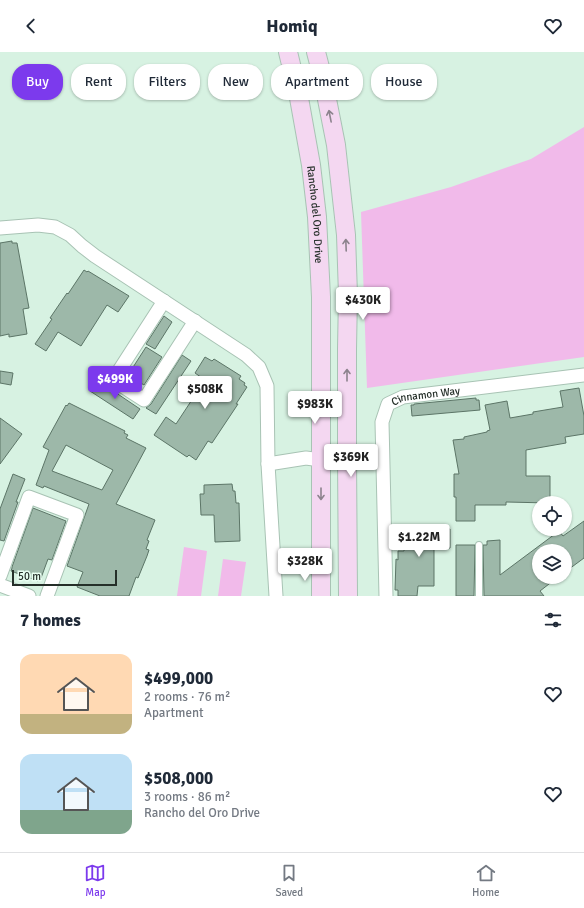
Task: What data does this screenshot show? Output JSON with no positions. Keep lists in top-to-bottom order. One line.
{"streets":{"main road":["Rancho del Oro Drive"],"street":["Cinnamon Way"]},"scale_bar":"50 m","page":{"header":"Homiq","chip":["Buy","Rent","Filters","New","Apartment","House"],"price":["$430K","$499K","$508K","$983K","$369K","$1.22M","$328K"],"scale":"50 m","heading":"7 homes","list":[{"name":"$499,000","note":"2 rooms · 76 m² · Apartment"},{"name":"$508,000","note":"3 rooms · 86 m² · Rancho del Oro Drive"}],"tabs":["Map","Saved","Home"]}}
